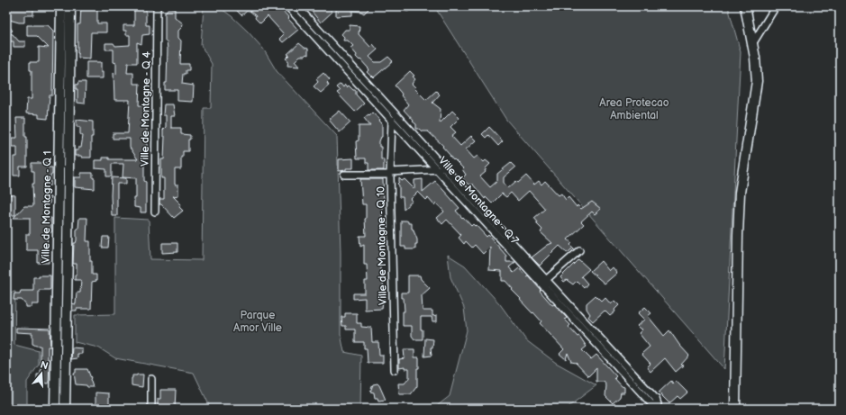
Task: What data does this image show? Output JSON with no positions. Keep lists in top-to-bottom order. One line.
{"streets":{"street":["Ville de Montagne - Q 4","Ville de Montagne - Q 7","Ville de Montagne - Q 1","Ville de Montagne - Q 10"]},"crossings":[["Ville de Montagne - Q 7","Ville de Montagne - Q 10"]],"parks":["Area Protecao Ambiental","Parque Amor Ville"],"north":"top"}
